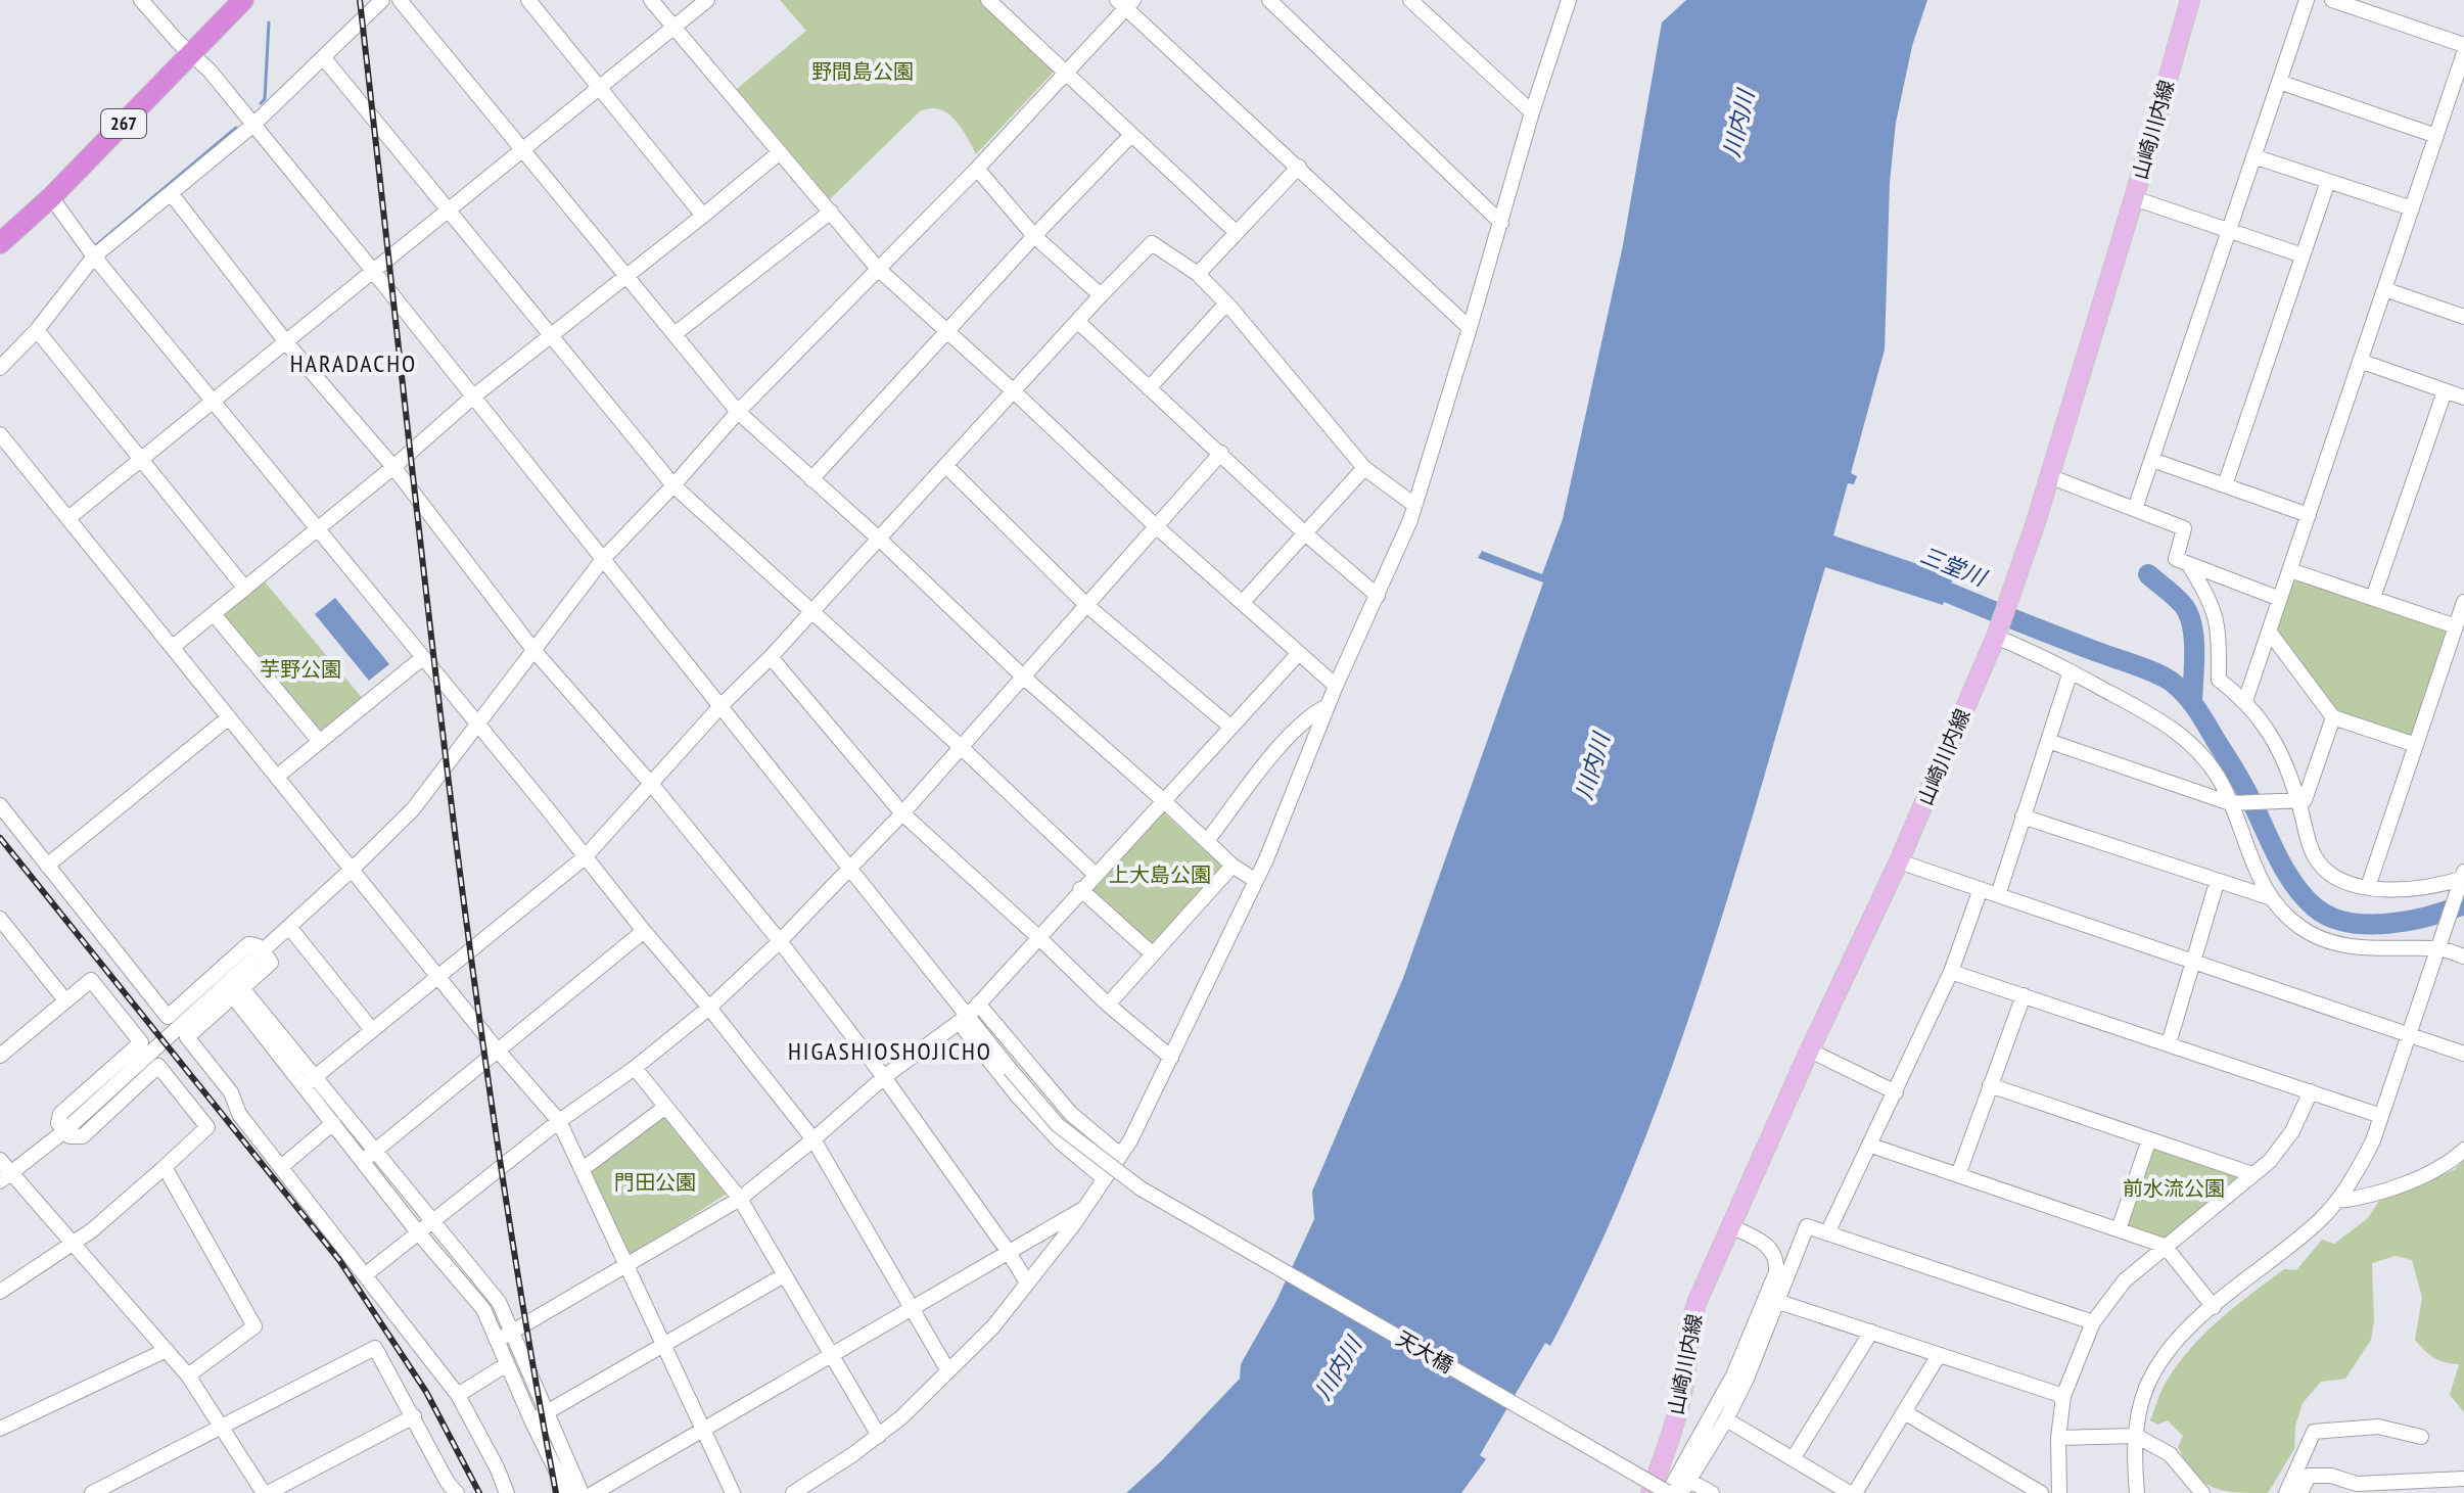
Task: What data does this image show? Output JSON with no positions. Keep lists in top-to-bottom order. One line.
{"streets":{"highway":["267"],"main road":["山崎川内線"],"street":["天大橋"]},"districts":["HARADACHO","HIGASHIOSHOJICHO"],"water":["川内川","三堂川"],"parks":["野間島公園","芋野公園","上大島公園","門田公園","前水流公園"]}
